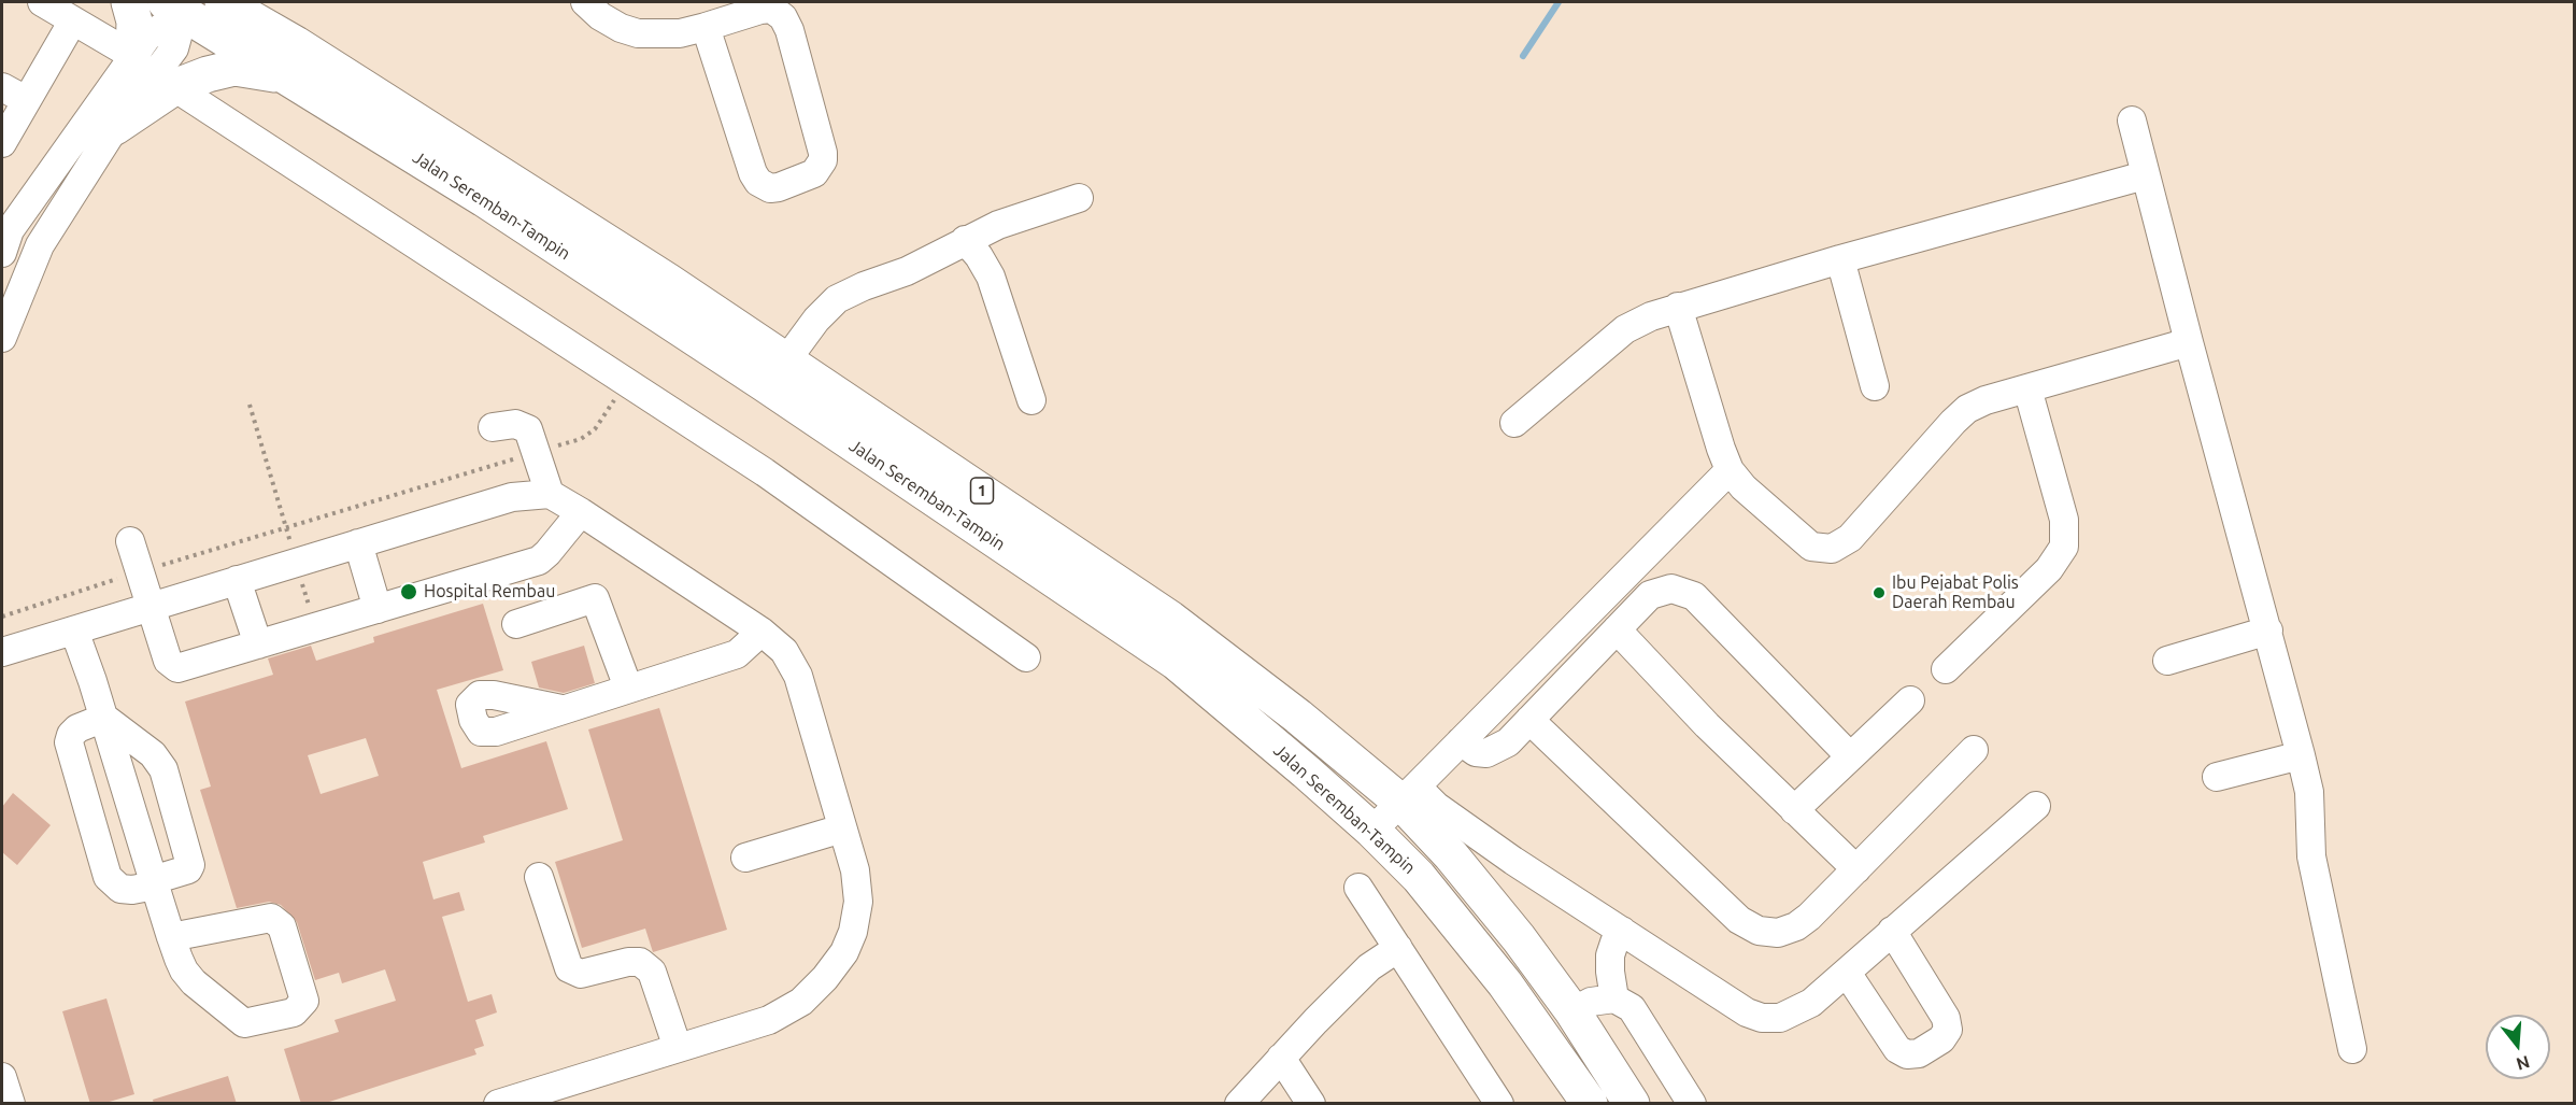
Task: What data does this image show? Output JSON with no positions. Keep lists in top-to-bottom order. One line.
{"streets":{"highway":["Jalan Seremban-Tampin","1"]},"places":["Hospital Rembau","Ibu Pejabat Polis Daerah Rembau"],"north":"bottom"}
